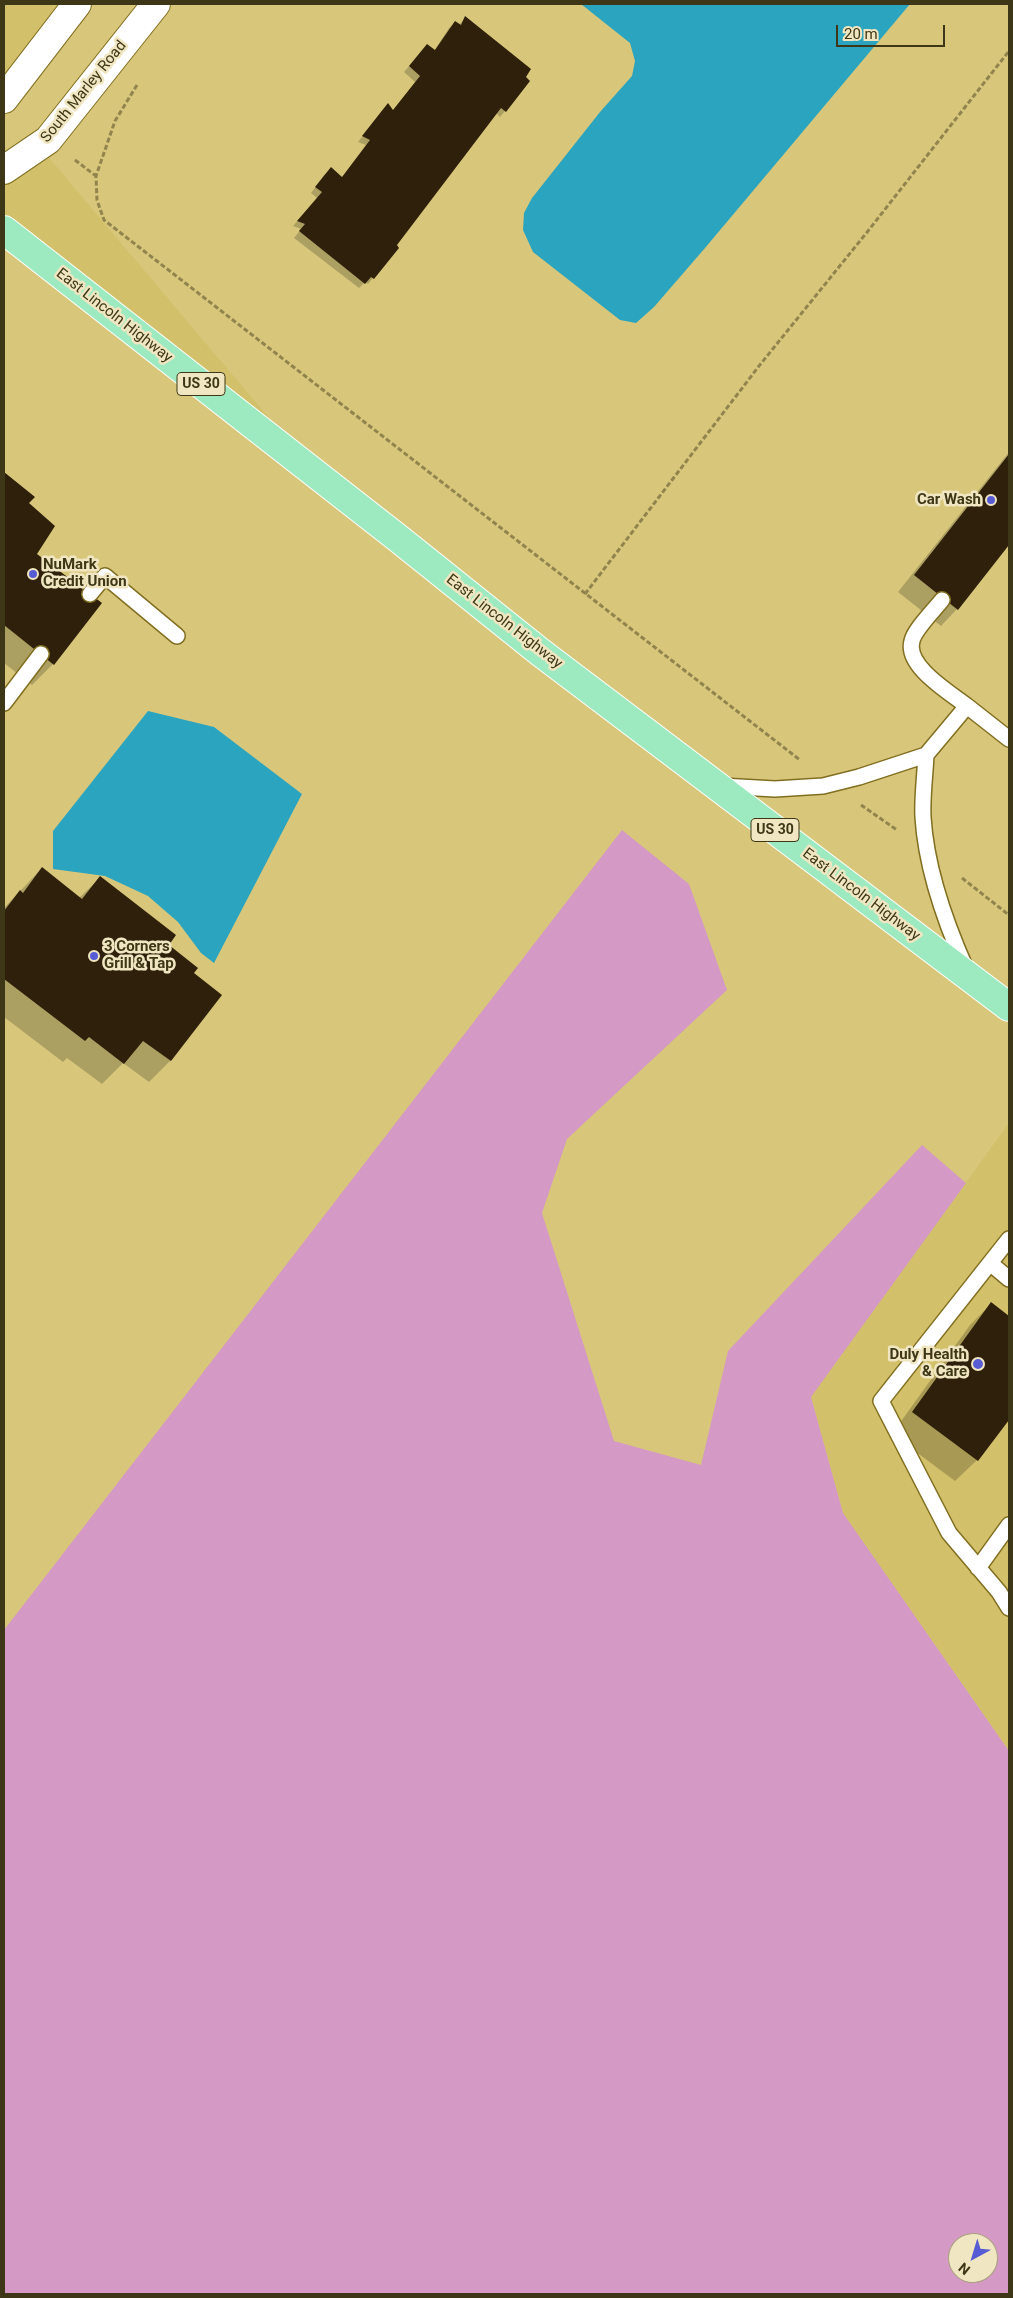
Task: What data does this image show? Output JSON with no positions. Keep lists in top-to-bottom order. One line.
{"streets":{"main road":["East Lincoln Highway","US 30"],"street":["South Marley Road"]},"places":["Car Wash","NuMark Credit Union","3 Corners Grill & Tap","Duly Health & Care"],"scale_bar":"20 m","north":"bottom left"}
